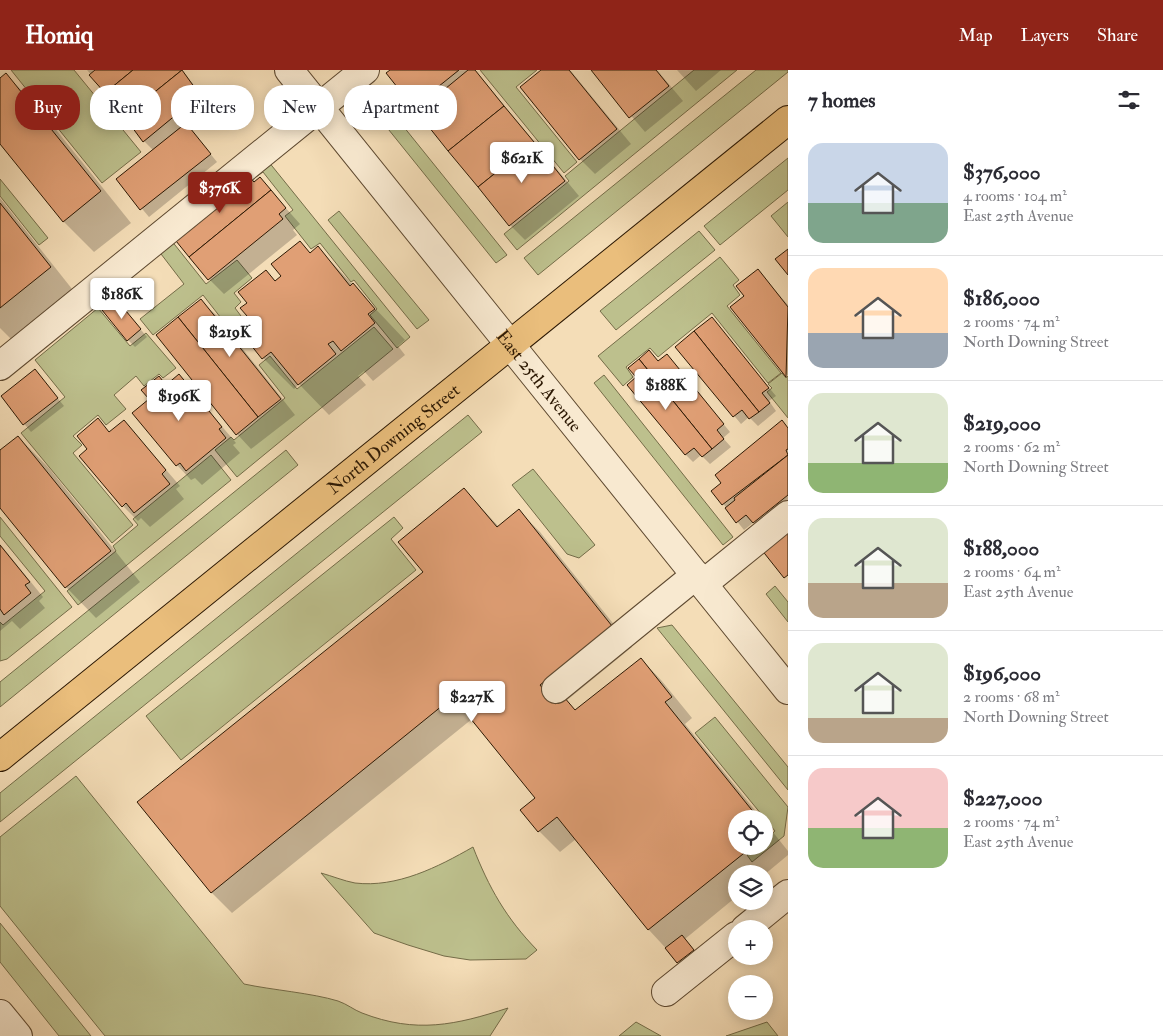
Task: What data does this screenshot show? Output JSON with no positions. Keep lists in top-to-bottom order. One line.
{"streets":{"main road":["North Downing Street"],"street":["East 25th Avenue"]},"crossings":[["East 25th Avenue","North Downing Street"]],"page":{"header":"Homiq","nav":["Map","Layers","Share"],"heading":"7 homes","chip":["Buy","Rent","Filters","New","Apartment"],"list":[{"name":"$376,000","note":"4 rooms · 104 m² · East 25th Avenue"},{"name":"$186,000","note":"2 rooms · 74 m² · North Downing Street"},{"name":"$219,000","note":"2 rooms · 62 m² · North Downing Street"},{"name":"$188,000","note":"2 rooms · 64 m² · East 25th Avenue"},{"name":"$196,000","note":"2 rooms · 68 m² · North Downing Street"},{"name":"$227,000","note":"2 rooms · 74 m² · East 25th Avenue"}],"price":["$621K","$376K","$186K","$219K","$188K","$196K","$227K"],"map_buttons":["+","−"]}}
